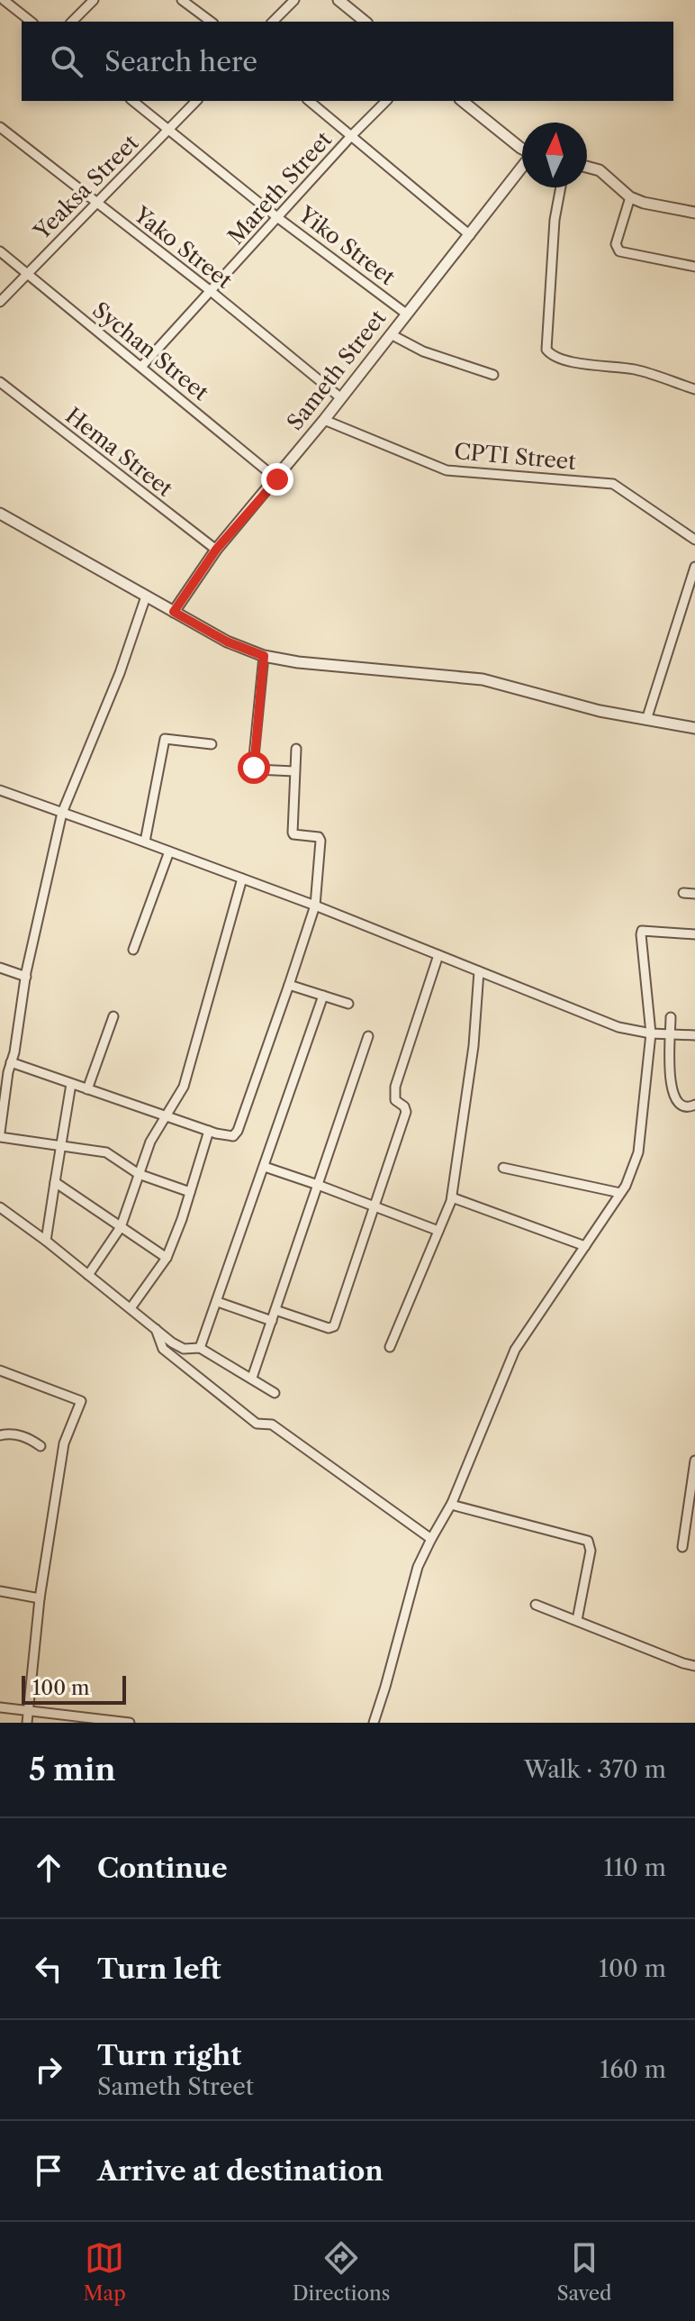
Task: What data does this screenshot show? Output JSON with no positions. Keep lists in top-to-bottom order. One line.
{"streets":{"street":["Yeaksa Street","Mareth Street","Yiko Street","Yako Street","Sychan Street","Sameth Street","Hema Street","CPTI Street"]},"crossings":[["Yeaksa Street","Yiko Street"],["Yeaksa Street","Yako Street"],["Yeaksa Street","Sychan Street"],["Mareth Street","Yiko Street"],["Mareth Street","Yako Street"],["Mareth Street","Sychan Street"],["Yiko Street","Sameth Street"],["Yako Street","Sameth Street"],["Sychan Street","Sameth Street"],["Sameth Street","Hema Street"],["Sameth Street","CPTI Street"]],"scale_bar":"100 m","north":"top","page":{"search":"Search here","scale":"100 m","heading":["5 min","Walk · 370 m"],"list":[["Continue","110 m"],["Turn left","100 m"],["Turn right","Sameth Street","160 m"],"Arrive at destination"],"nav":["Map","Directions","Saved"]}}
